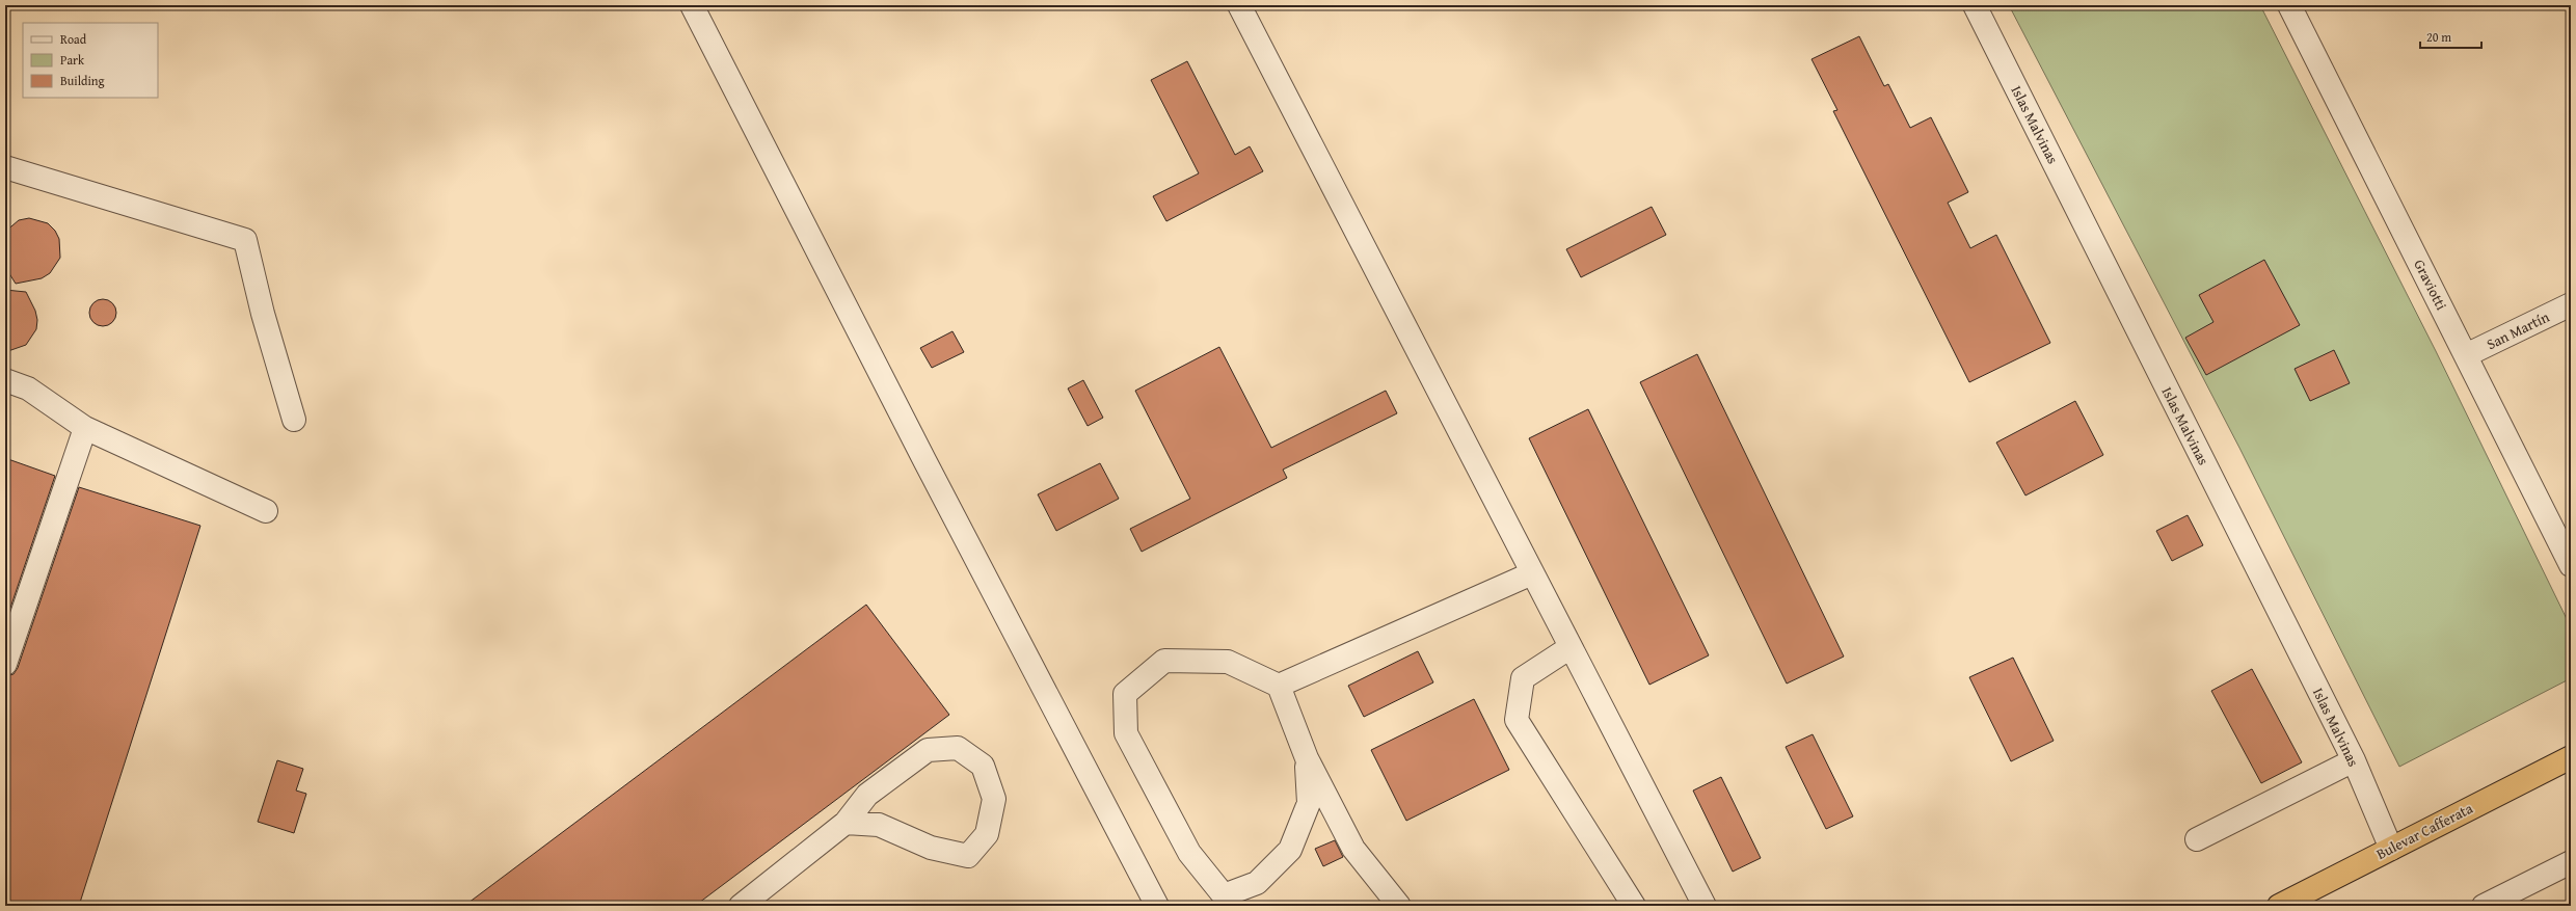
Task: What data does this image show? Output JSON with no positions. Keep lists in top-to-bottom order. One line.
{"streets":{"highway":["Bulevar Cafferata"],"street":["Islas Malvinas","Graviotti","San Martín"]},"crossings":[["Islas Malvinas","Bulevar Cafferata"],["Graviotti","San Martín"]],"legend":["Road","Park","Building"],"scale_bar":"20 m"}
